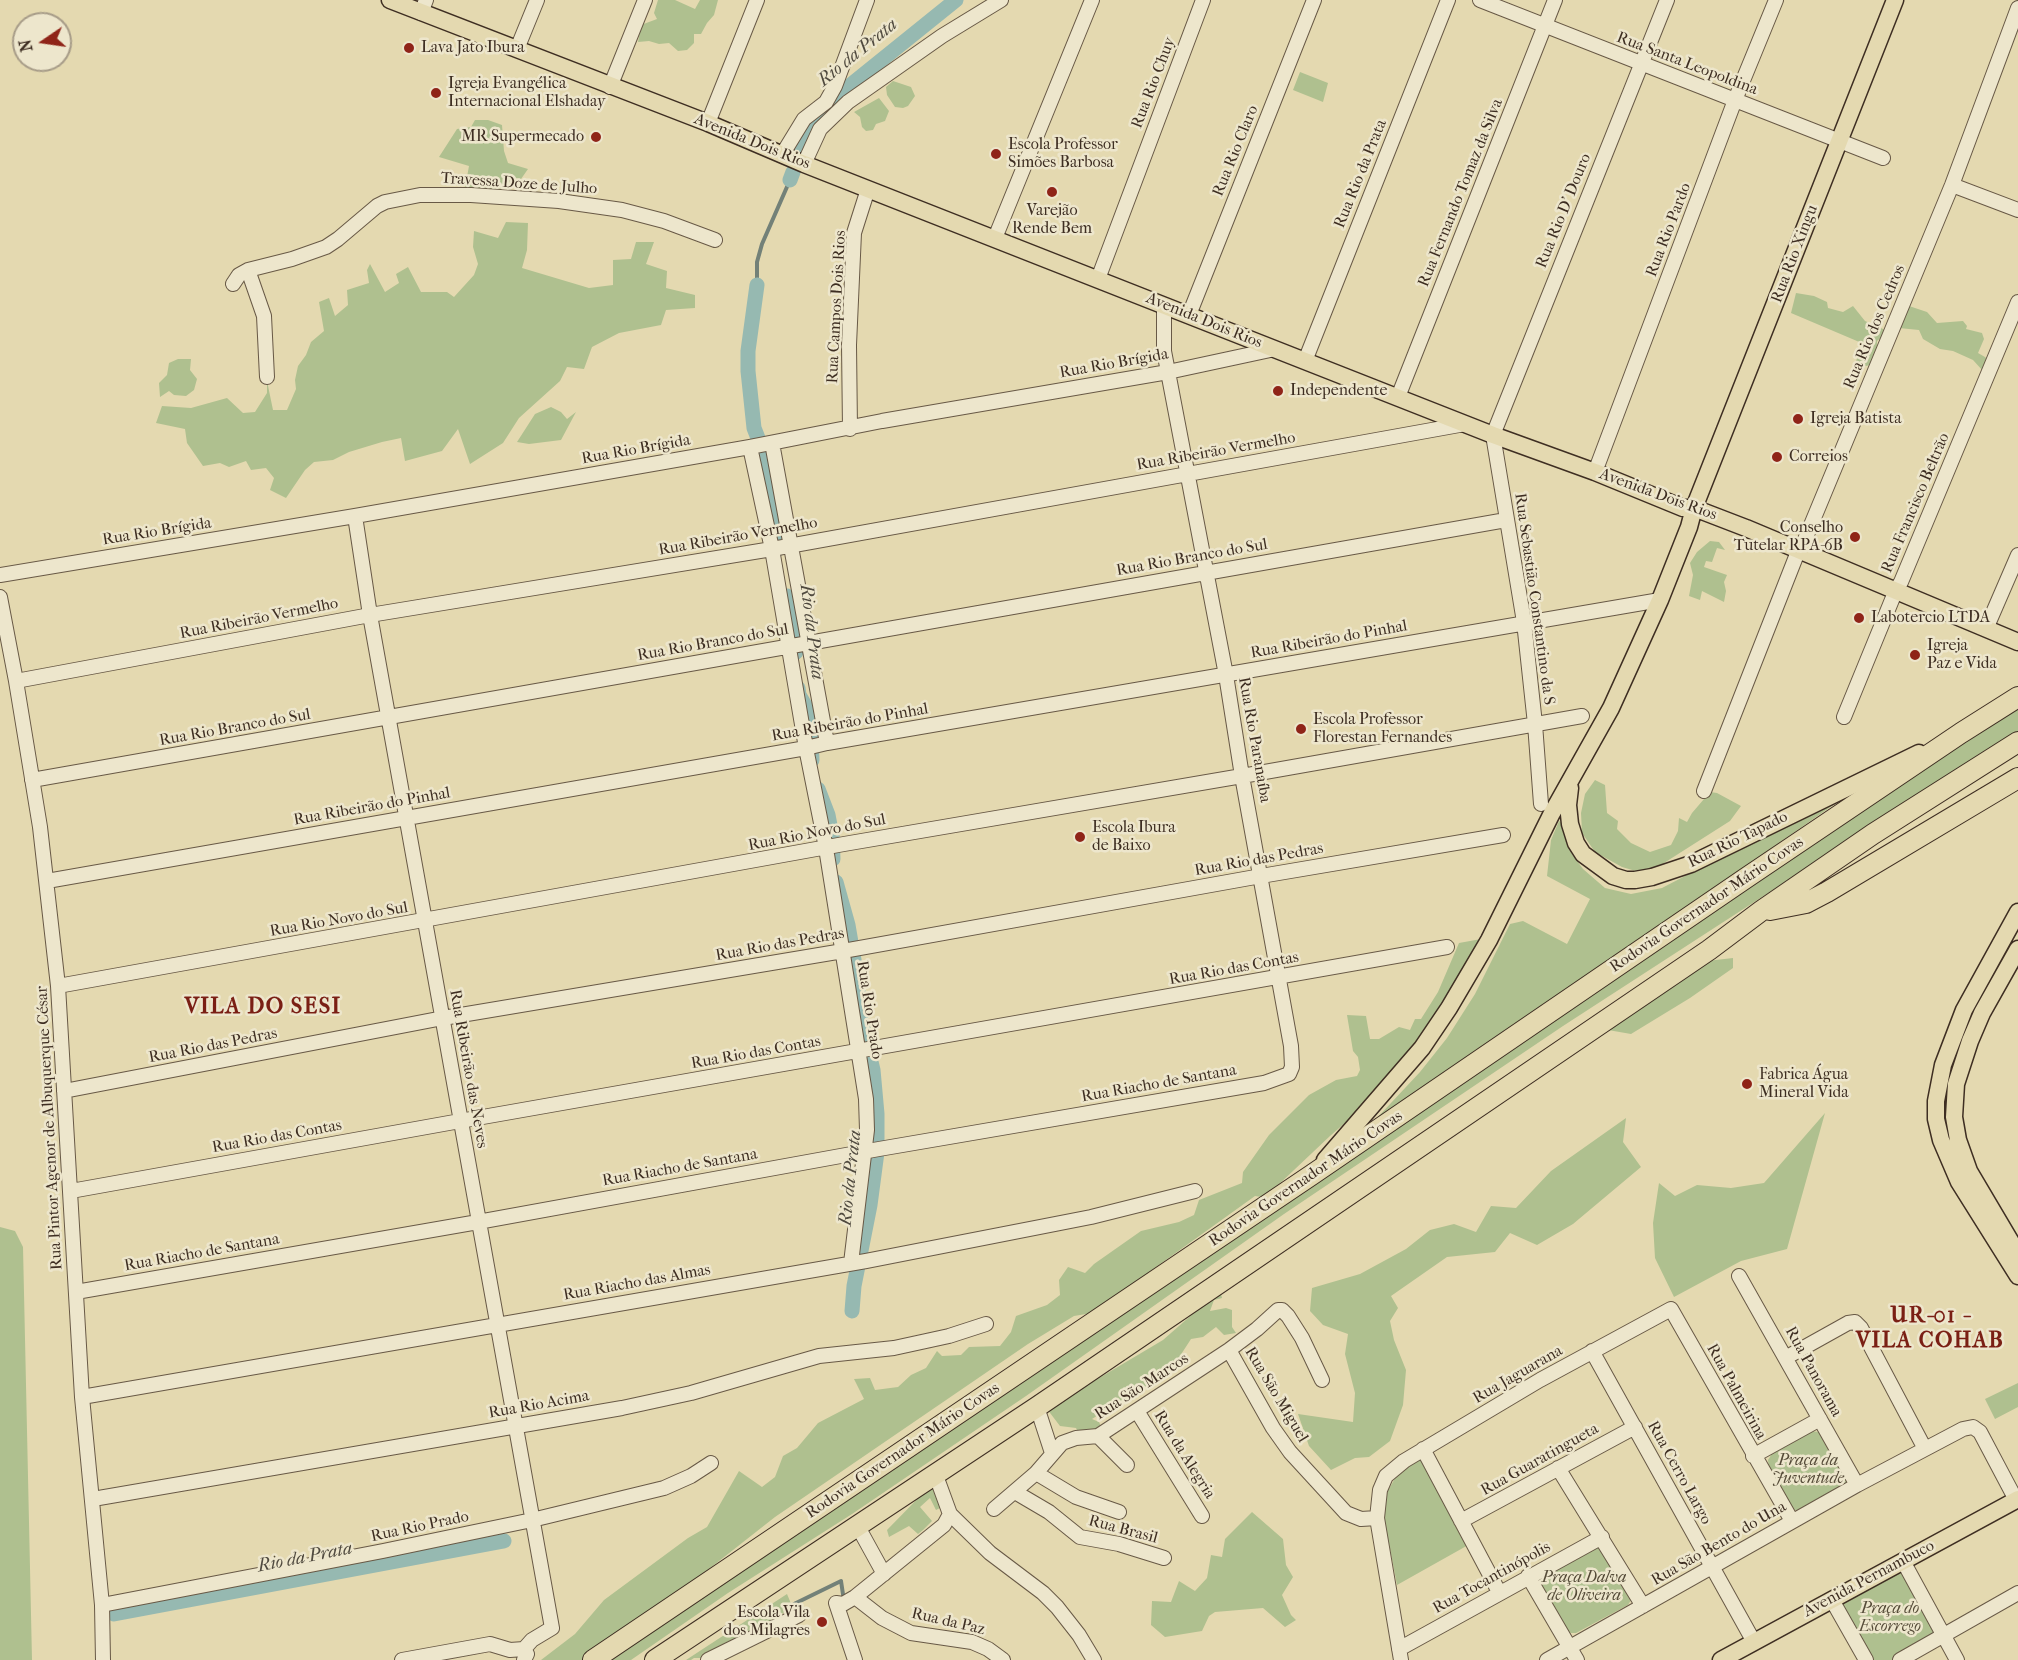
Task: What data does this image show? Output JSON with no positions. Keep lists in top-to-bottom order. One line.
{"streets":{"highway":["Rodovia Governador Mário Covas"],"main road":["Avenida Dois Rios","Rua Rio Xingu","Rua Rio Tapado","Avenida Pernambuco"],"street":["Rua Santa Leopoldina","Rua Rio Chuy","Rua Rio Claro","Rua Rio da Prata","Travessa Doze de Julho","Rua Fernando Tomaz da Silva","Rua Rio D' Douro","Rua Rio Pardo","Rua Campos Dois Rios","Rua Rio dos Cedros","Rua Rio Brígida","Rua Ribeirão Vermelho","Rua Francisco Beltrão","Rua Rio Branco do Sul","Rua Sebastião Constantino da S","Rua Ribeirão do Pinhal","Rua Rio Paranaíba","Rua Rio Novo do Sul","Rua Rio das Pedras","Rua Rio das Contas","Rua Rio Prado","Rua Ribeirão das Neves","Rua Riacho de Santana","Rua Pintor Agenor de Albuquerque César","Rua Riacho das Almas","Rua Panorama","Rua Jaguarana","Rua São Marcos","Rua Palmeirina","Rua São Miguel","Rua Rio Acima","Rua da Alegria","Rua Guaratingueta","Rua Cerro Largo","Rua Brasil","Rua São Bento do Una","Rua Tocantinópolis","Rua da Paz"]},"crossings":[["Rua Santa Leopoldina","Rua Fernando Tomaz da Silva"],["Rua Santa Leopoldina","Rua Rio D' Douro"],["Rua Santa Leopoldina","Rua Rio Pardo"],["Rua Santa Leopoldina","Rua Rio Xingu"],["Rua Rio Chuy","Avenida Dois Rios"],["Avenida Dois Rios","Rua Rio Claro"],["Avenida Dois Rios","Rua Rio da Prata"],["Avenida Dois Rios","Rua Fernando Tomaz da Silva"],["Avenida Dois Rios","Rua Rio D' Douro"],["Avenida Dois Rios","Rua Rio Pardo"],["Avenida Dois Rios","Rua Rio Xingu"],["Avenida Dois Rios","Rua Campos Dois Rios"],["Avenida Dois Rios","Rua Rio dos Cedros"],["Avenida Dois Rios","Rua Rio Brígida"],["Avenida Dois Rios","Rua Ribeirão Vermelho"],["Avenida Dois Rios","Rua Francisco Beltrão"],["Avenida Dois Rios","Rua Sebastião Constantino da S"],["Avenida Dois Rios","Rua Rio Paranaíba"],["Avenida Dois Rios","Rua Rio Tapado"],["Rua Rio D' Douro","Rua Sebastião Constantino da S"],["Rua Rio Xingu","Rua Rio Tapado"],["Rua Campos Dois Rios","Rua Rio Brígida"],["Rua Rio Brígida","Rua Rio Paranaíba"],["Rua Rio Brígida","Rua Rio Prado"],["Rua Rio Brígida","Rua Ribeirão das Neves"],["Rua Ribeirão Vermelho","Rua Rio Paranaíba"],["Rua Ribeirão Vermelho","Rua Rio Prado"],["Rua Ribeirão Vermelho","Rua Ribeirão das Neves"],["Rua Ribeirão Vermelho","Rua Pintor Agenor de Albuquerque César"],["Rua Rio Branco do Sul","Rua Sebastião Constantino da S"],["Rua Rio Branco do Sul","Rua Rio Paranaíba"],["Rua Rio Branco do Sul","Rua Rio Prado"],["Rua Rio Branco do Sul","Rua Ribeirão das Neves"],["Rua Rio Branco do Sul","Rua Pintor Agenor de Albuquerque César"],["Rua Sebastião Constantino da S","Rua Ribeirão do Pinhal"],["Rua Sebastião Constantino da S","Rua Rio Novo do Sul"],["Rua Ribeirão do Pinhal","Rua Rio Paranaíba"],["Rua Ribeirão do Pinhal","Rua Rio Tapado"],["Rua Ribeirão do Pinhal","Rua Rio Prado"],["Rua Ribeirão do Pinhal","Rua Ribeirão das Neves"],["Rua Ribeirão do Pinhal","Rua Pintor Agenor de Albuquerque César"],["Rua Rio Paranaíba","Rua Rio Novo do Sul"],["Rua Rio Paranaíba","Rua Rio das Pedras"],["Rua Rio Paranaíba","Rua Rio das Contas"],["Rua Rio Paranaíba","Rua Riacho de Santana"],["Rua Rio Novo do Sul","Rua Rio Prado"],["Rua Rio Novo do Sul","Rua Ribeirão das Neves"],["Rua Rio Novo do Sul","Rua Pintor Agenor de Albuquerque César"],["Rua Rio Tapado","Rodovia Governador Mário Covas"],["Rua Rio das Pedras","Rua Rio Prado"],["Rua Rio das Pedras","Rua Ribeirão das Neves"],["Rua Rio das Pedras","Rua Pintor Agenor de Albuquerque César"],["Rua Rio das Contas","Rua Rio Prado"],["Rua Rio das Contas","Rua Ribeirão das Neves"],["Rua Rio das Contas","Rua Pintor Agenor de Albuquerque César"],["Rua Rio Prado","Rua Ribeirão das Neves"],["Rua Rio Prado","Rua Riacho de Santana"],["Rua Rio Prado","Rua Pintor Agenor de Albuquerque César"],["Rua Rio Prado","Rua Riacho das Almas"],["Rua Ribeirão das Neves","Rua Riacho de Santana"],["Rua Ribeirão das Neves","Rua Riacho das Almas"],["Rua Ribeirão das Neves","Rua Rio Acima"],["Rua Riacho de Santana","Rua Pintor Agenor de Albuquerque César"],["Rua Pintor Agenor de Albuquerque César","Rua Riacho das Almas"],["Rua Pintor Agenor de Albuquerque César","Rua Rio Acima"],["Rua Panorama","Rua São Bento do Una"],["Rua Jaguarana","Rua Palmeirina"],["Rua Jaguarana","Rua São Miguel"],["Rua Jaguarana","Rua Cerro Largo"],["Rua São Marcos","Rua São Miguel"],["Rua São Marcos","Rua da Alegria"],["Rua São Marcos","Rua Brasil"],["Rua Palmeirina","Rua São Bento do Una"],["Rua Guaratingueta","Rua Cerro Largo"],["Rua Cerro Largo","Rua São Bento do Una"],["Rua Cerro Largo","Avenida Pernambuco"],["Rua São Bento do Una","Avenida Pernambuco"]],"districts":["VILA DO SESI","UR-01 - VILA COHAB"],"water":["Rio da Prata"],"parks":["Praça da Juventude","Praça Dalva de Oliveira","Praça do Escorrego"],"places":["Lava Jato Ibura","Igreja Evangélica Internacional Elshaday","MR Supermecado","Escola Professor Simões Barbosa","Varejão Rende Bem","Independente","Igreja Batista","Correios","Conselho Tutelar RPA-6B","Labotercio LTDA","Igreja Paz e Vida","Escola Professor Florestan Fernandes","Escola Ibura de Baixo","Fabrica Água Mineral Vida","Escola Vila dos Milagres"],"north":"left"}
